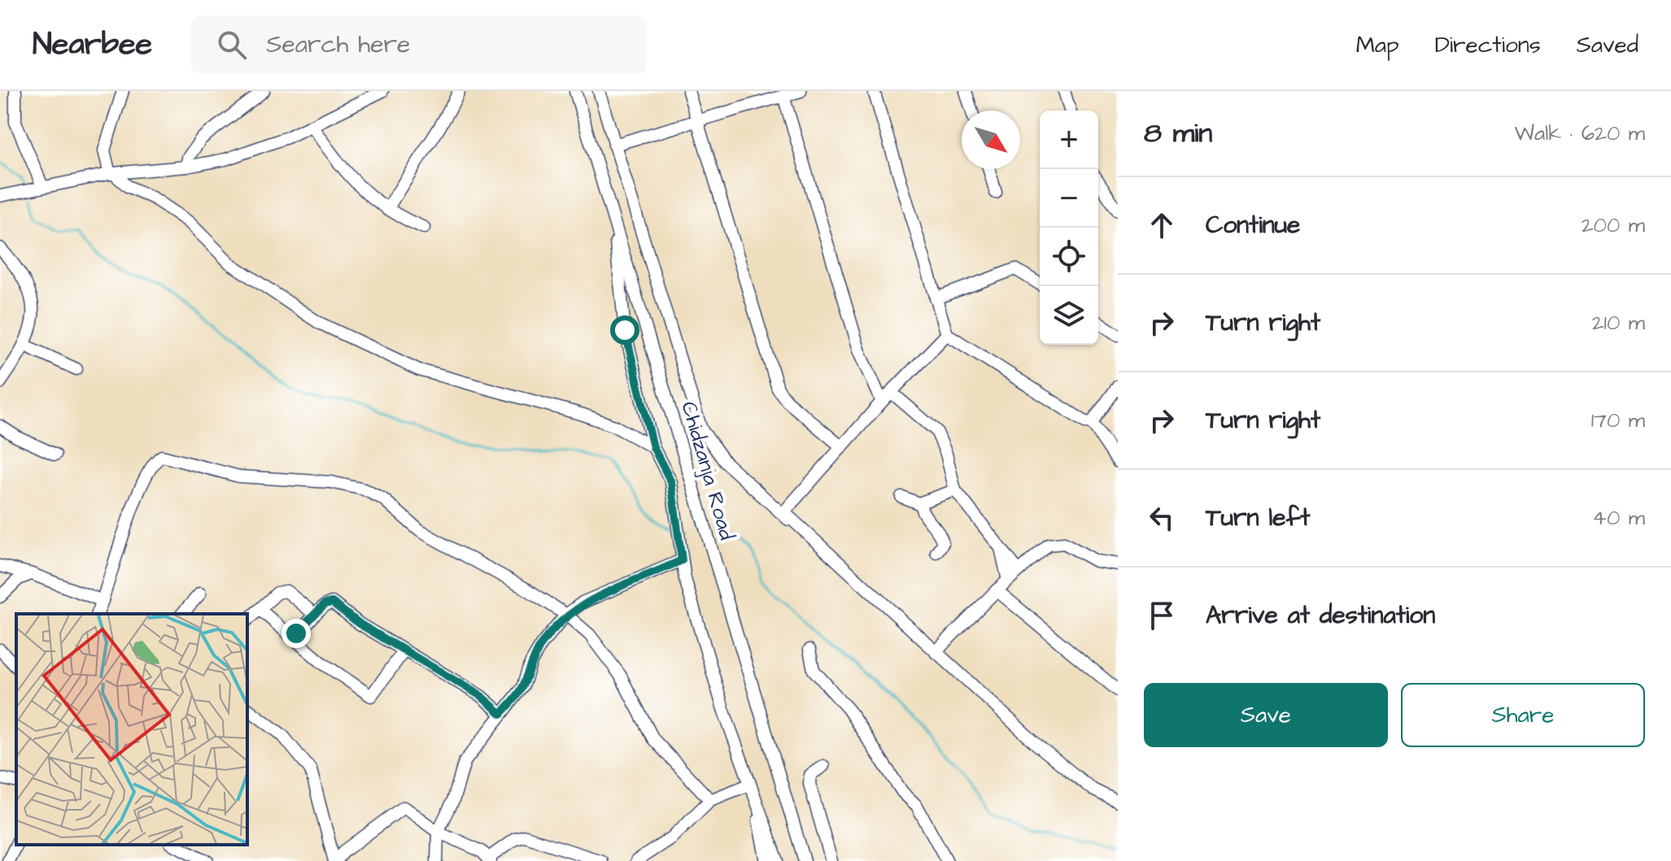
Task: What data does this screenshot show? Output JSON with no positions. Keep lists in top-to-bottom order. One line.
{"streets":{"street":["Chidzanja Road"]},"north":"bottom right","page":{"header":"Nearbee","search":"Search here","nav":["Map","Directions","Saved"],"heading":["8 min","Walk · 620 m"],"map_buttons":["+","−"],"list":[["Continue","200 m"],["Turn right","210 m"],["Turn right","170 m"],["Turn left","40 m"],"Arrive at destination"],"buttons":["Save","Share"]}}
